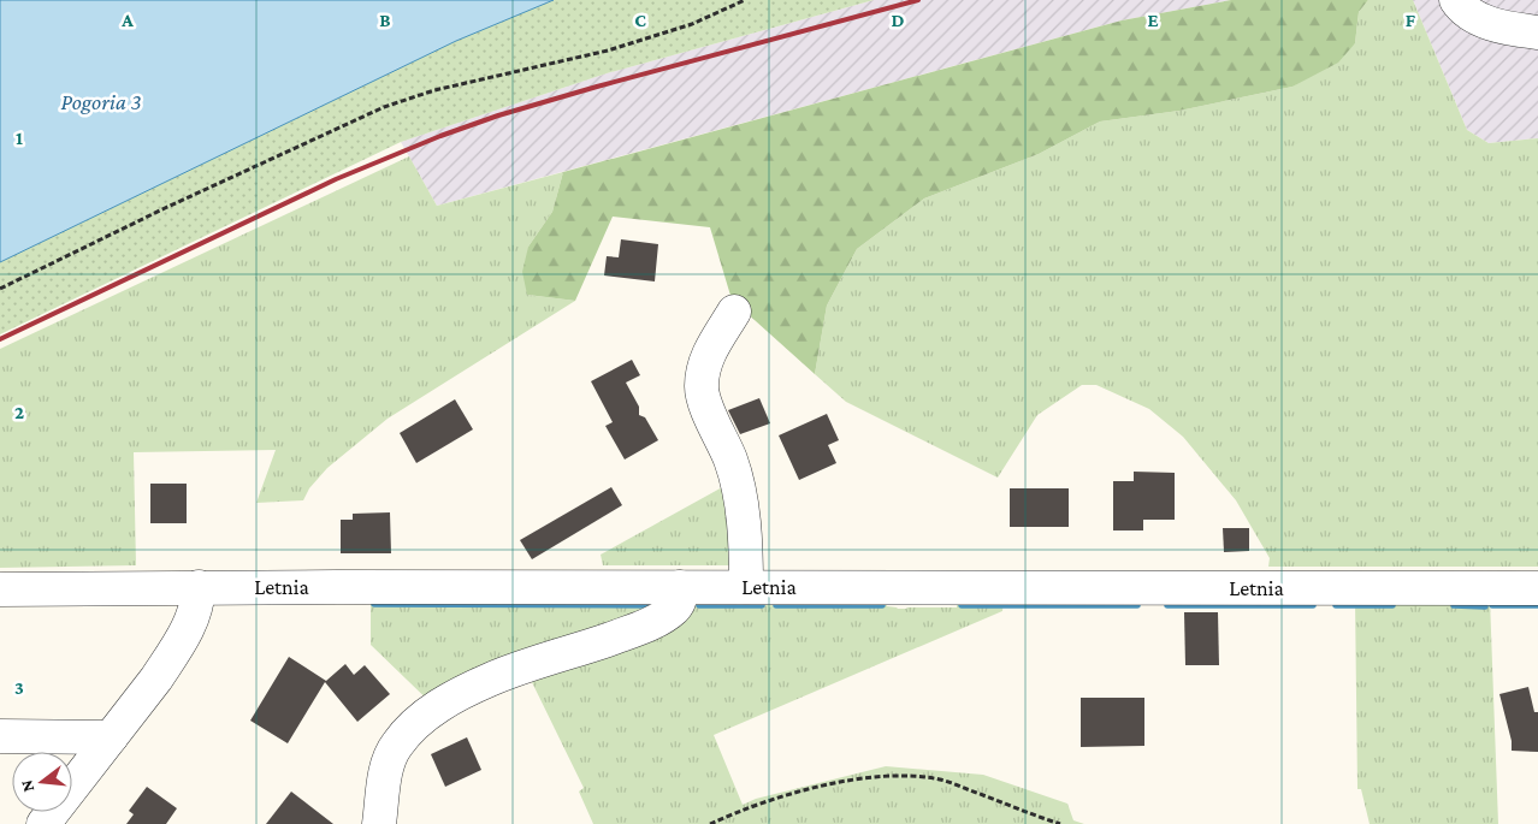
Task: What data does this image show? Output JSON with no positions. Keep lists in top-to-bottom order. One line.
{"streets":{"street":["Letnia"]},"water":["Pogoria 3"],"north":"left","grid":{"columns":["A","B","C","D","E","F"],"rows":["1","2","3"]}}
